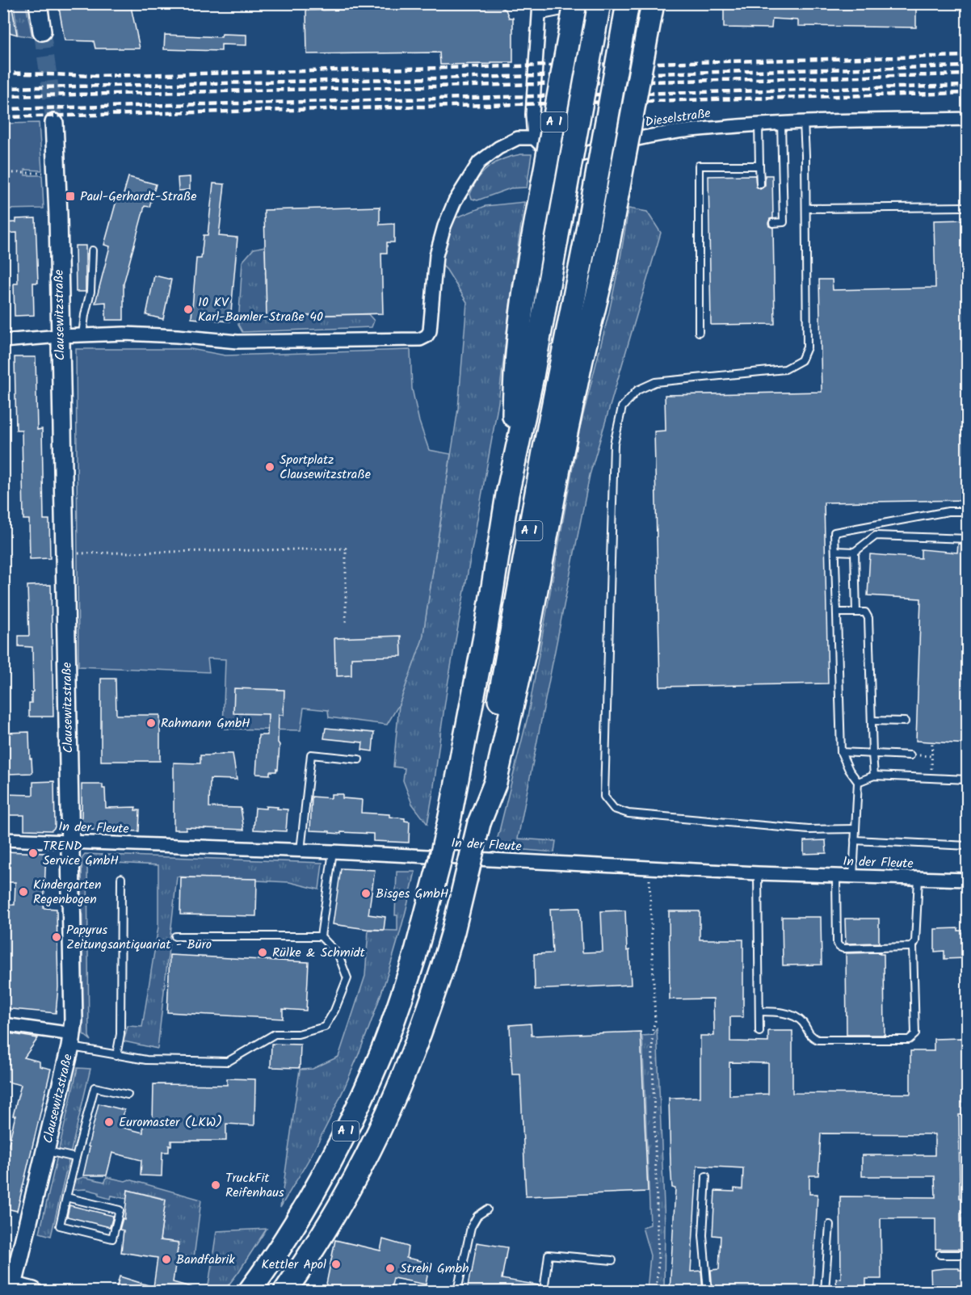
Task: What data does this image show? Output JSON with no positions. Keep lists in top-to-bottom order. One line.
{"streets":{"highway":["A 1"],"street":["Dieselstraße","Clausewitzstraße","In der Fleute"]},"crossings":[["Clausewitzstraße","In der Fleute"]],"places":{"transit":["Paul-Gerhardt-Straße"],"other":["10 KV Karl-Bamler-Straße 40","Sportplatz Clausewitzstraße","Rahmann GmbH","TREND Service GmbH","Kindergarten Regenbogen","Bisges GmbH","Papyrus Zeitungsantiquariat - Büro","Rülke & Schmidt","Euromaster (LKW)","TruckFit Reifenhaus","Bandfabrik","Kettler Apol","Strehl Gmbh"]}}
